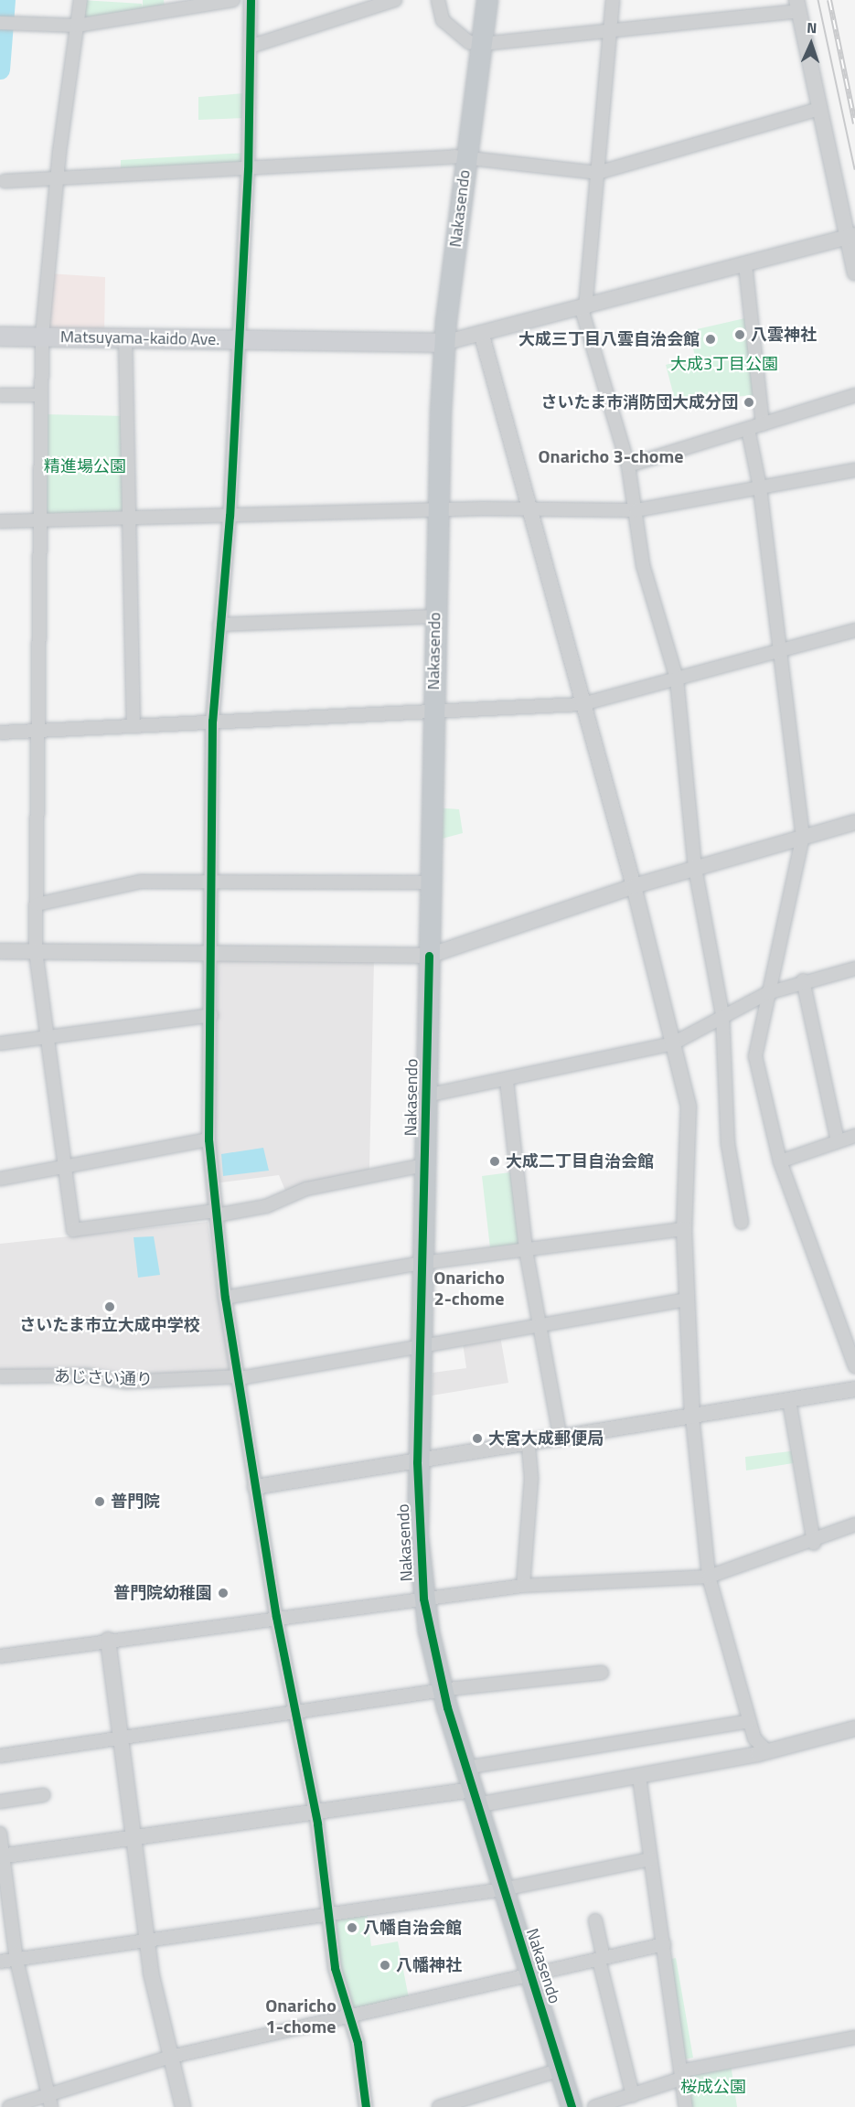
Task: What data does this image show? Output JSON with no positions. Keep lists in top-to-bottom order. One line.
{"streets":{"highway":["Nakasendo"],"main road":["Matsuyama-kaido Ave."],"street":["あじさい通り"]},"crossings":[["Nakasendo","Matsuyama-kaido Ave."],["Nakasendo","あじさい通り"]],"districts":["Onaricho 3-chome","Onaricho 2-chome","Onaricho 1-chome"],"parks":["大成3丁目公園","精進場公園","桜成公園"],"places":["八雲神社","大成三丁目八雲自治会館","さいたま市消防団大成分団","大成二丁目自治会館","さいたま市立大成中学校","大宮大成郵便局","普門院","普門院幼稚園","八幡自治会館","八幡神社"],"north":"top"}
